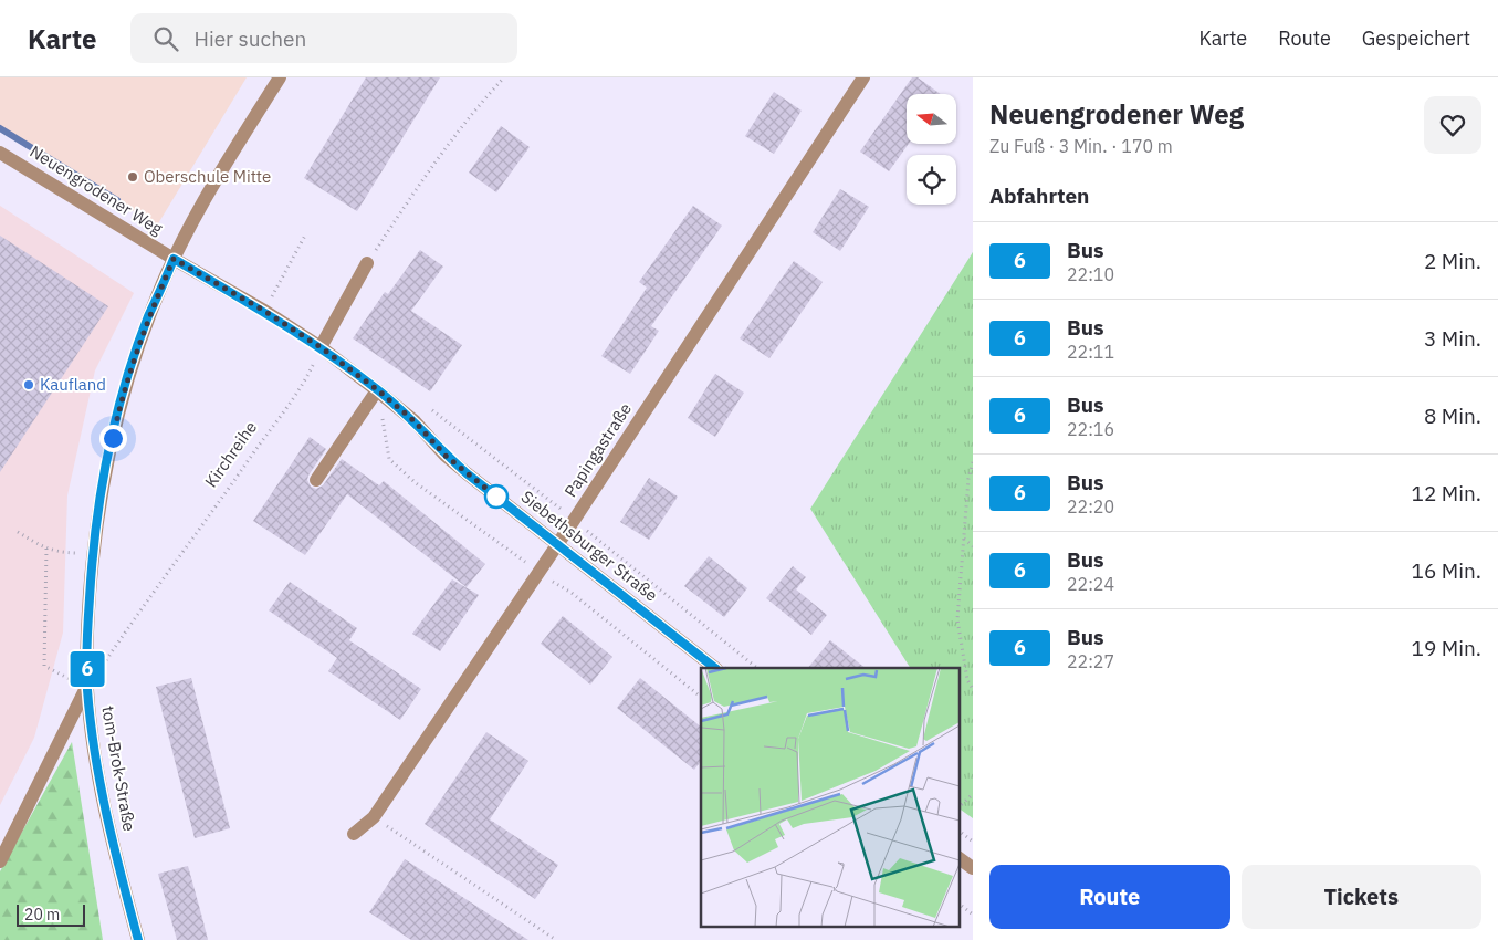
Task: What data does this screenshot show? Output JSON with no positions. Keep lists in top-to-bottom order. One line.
{"streets":{"street":["Neuengrodener Weg","Papingastraße","Siebethsburger Straße","tom-Brok-Straße"],"path":["Kirchreihe"]},"crossings":[["Neuengrodener Weg","Siebethsburger Straße"],["Neuengrodener Weg","tom-Brok-Straße"],["Papingastraße","Siebethsburger Straße"],["Kirchreihe","Siebethsburger Straße"],["Siebethsburger Straße","tom-Brok-Straße"]],"places":["Oberschule Mitte","Kaufland"],"lines":["bus line 6"],"scale_bar":"20 m","north":"left","page":{"header":"Karte","search":"Hier suchen","nav":["Karte","Route","Gespeichert"],"on_map":"6","heading":[["Neuengrodener Weg","Zu Fuß · 3 Min. · 170 m"],"Abfahrten"],"list":[{"mark":"6","name":"Bus","note":"22:10","value":"2 Min."},{"mark":"6","name":"Bus","note":"22:11","value":"3 Min."},{"mark":"6","name":"Bus","note":"22:16","value":"8 Min."},{"mark":"6","name":"Bus","note":"22:20","value":"12 Min."},{"mark":"6","name":"Bus","note":"22:24","value":"16 Min."},{"mark":"6","name":"Bus","note":"22:27","value":"19 Min."}],"buttons":["Route","Tickets"],"scale":"20 m"}}
